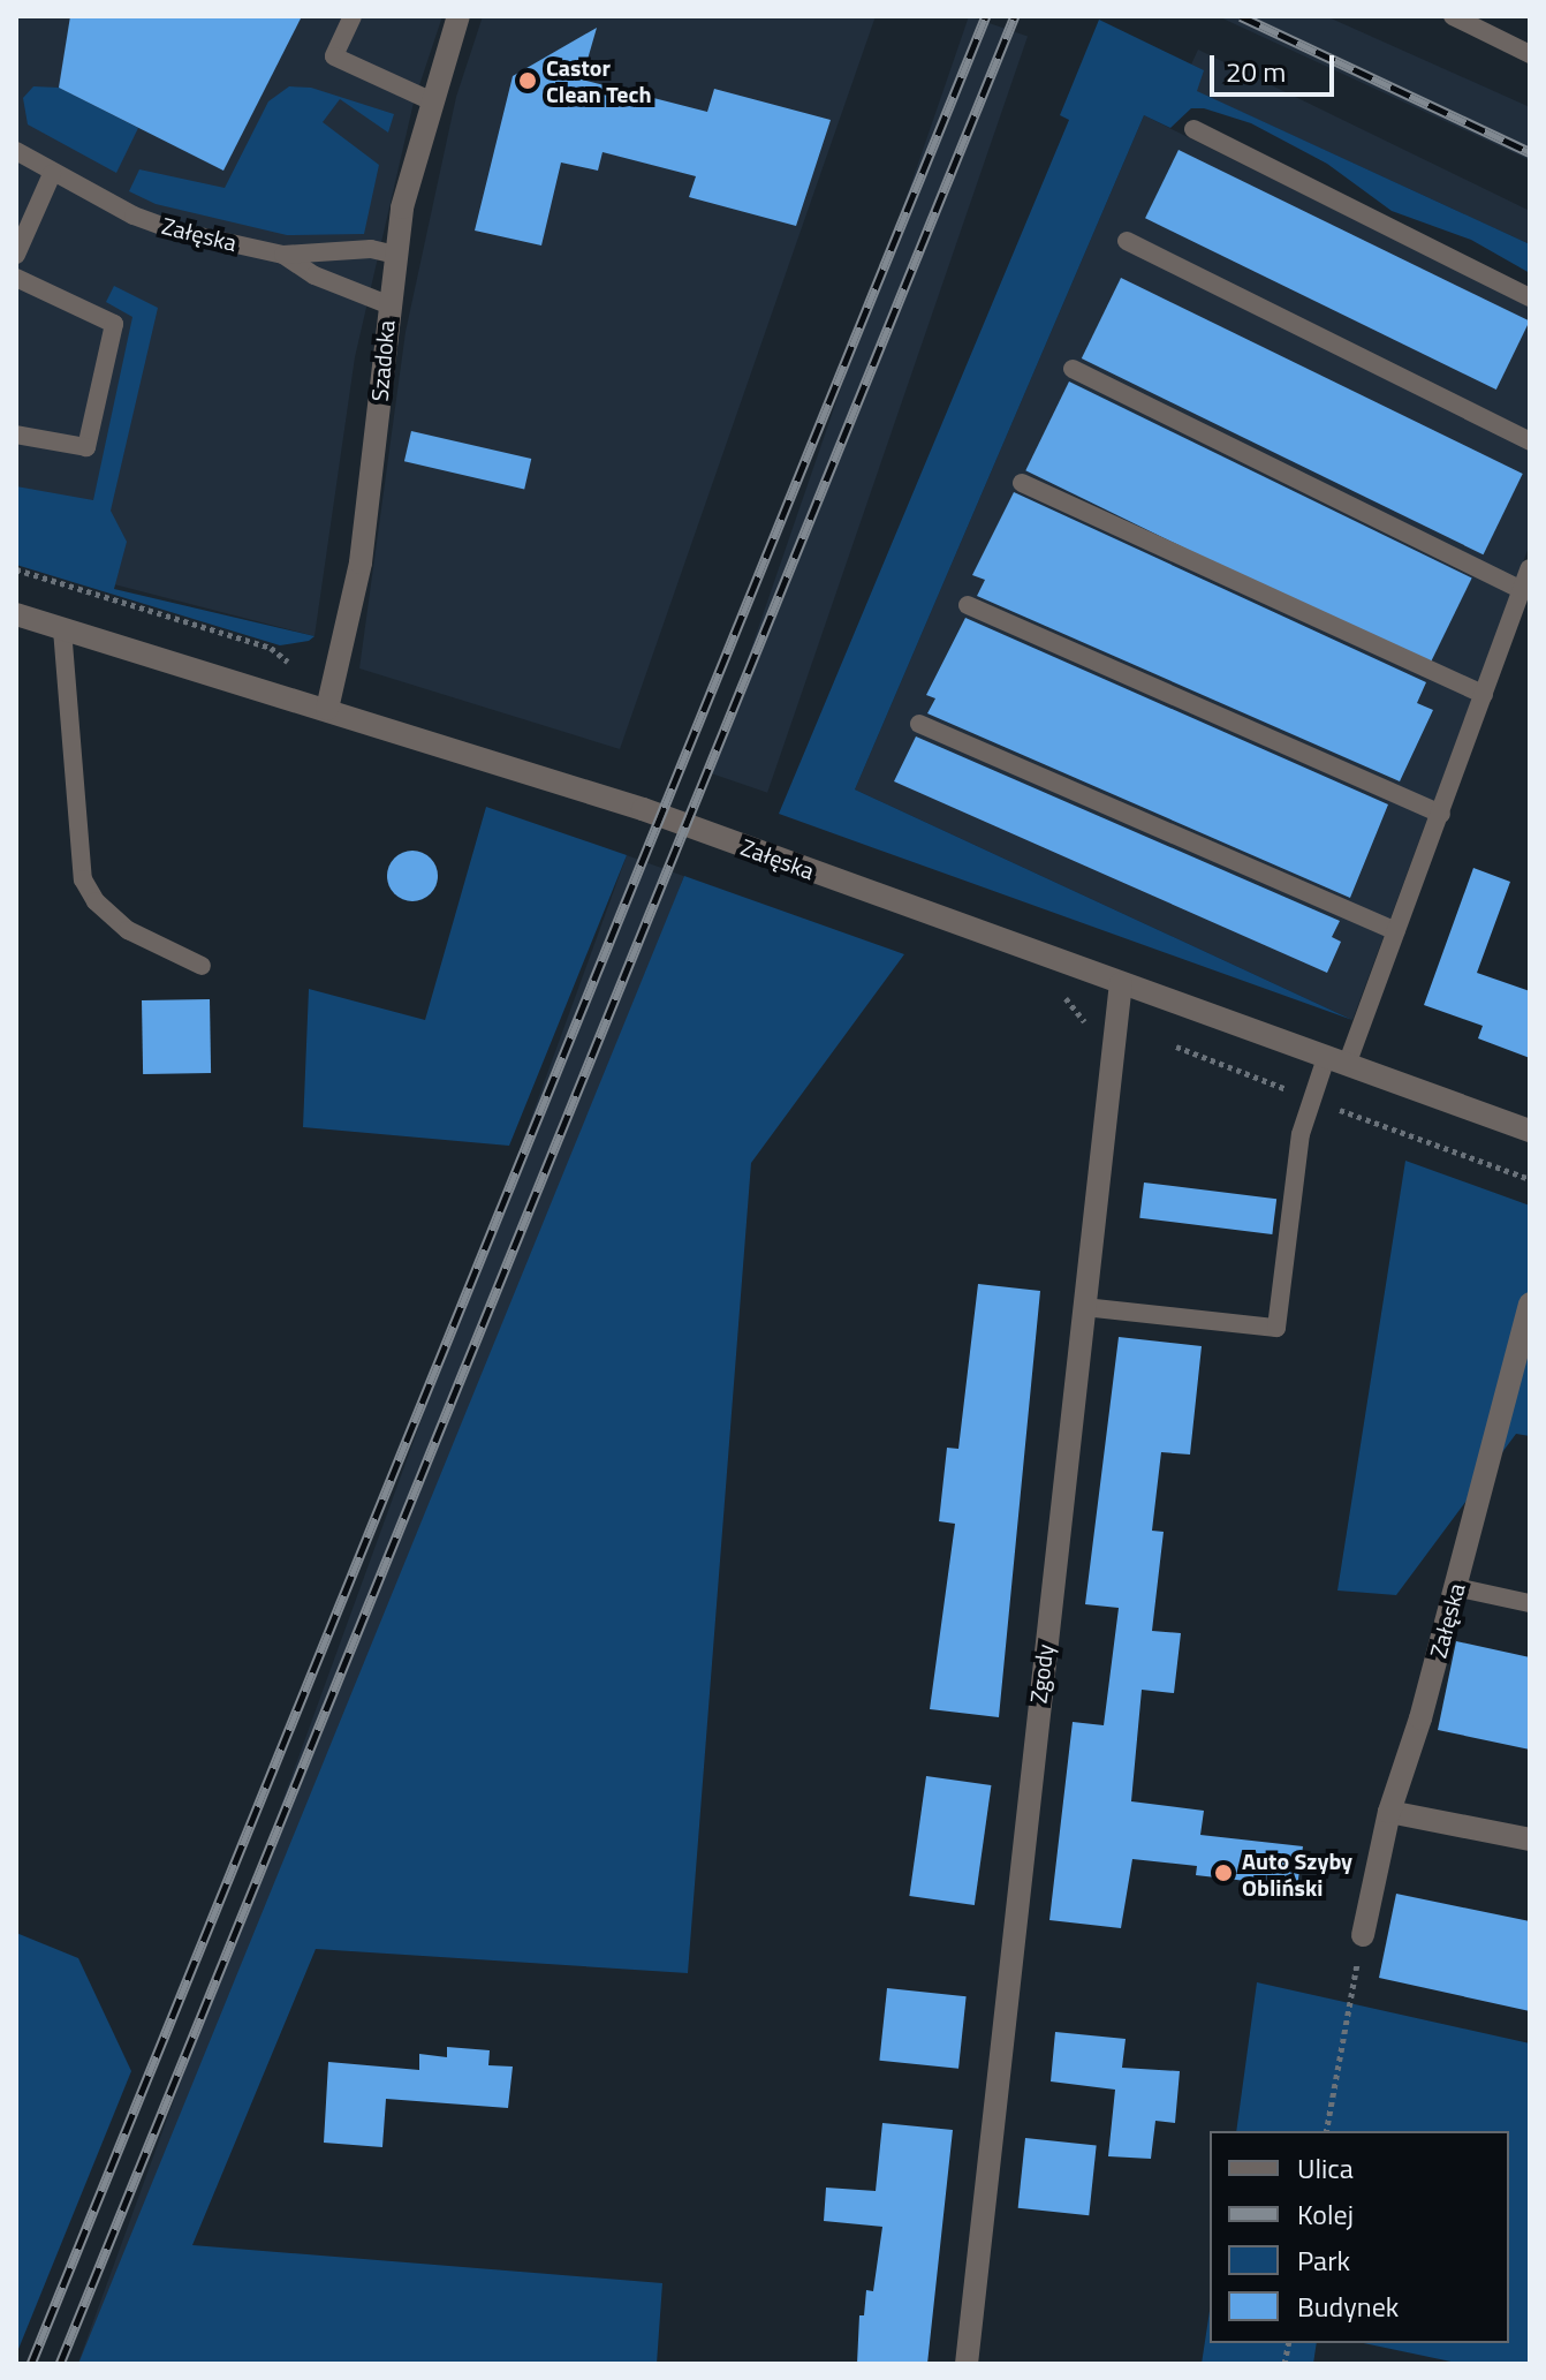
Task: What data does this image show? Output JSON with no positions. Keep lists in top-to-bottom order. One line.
{"streets":{"street":["Załęska","Szadoka","Zgody"]},"crossings":[["Załęska","Szadoka"],["Załęska","Zgody"]],"places":["Castor Clean Tech","Auto Szyby Obliński"],"legend":["Ulica","Kolej","Park","Budynek"],"scale_bar":"20 m"}
